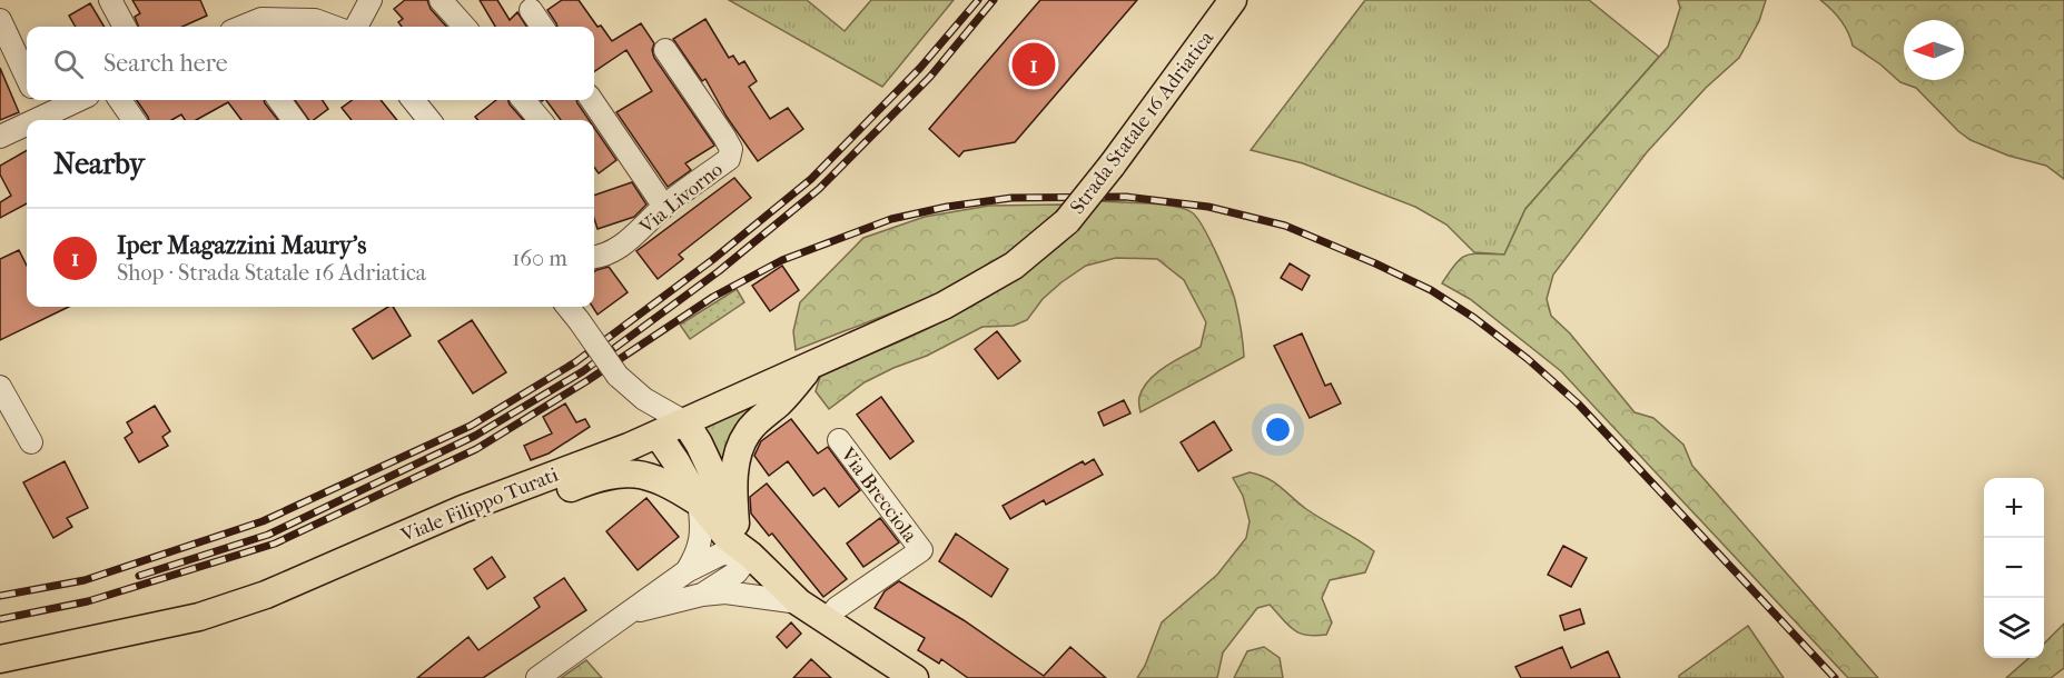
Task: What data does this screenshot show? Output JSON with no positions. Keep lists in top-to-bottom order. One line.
{"streets":{"main road":["Strada Statale 16 Adriatica","Viale Filippo Turati"],"street":["Via Livorno","Via Brecciola"]},"crossings":[["Strada Statale 16 Adriatica","Viale Filippo Turati"]],"north":"left","page":{"search":"Search here","pins":"1","heading":"Nearby","list":[{"mark":"1","name":"Iper Magazzini Maury's","note":"Shop · Strada Statale 16 Adriatica","value":"160 m"}],"map_buttons":["+","−"]}}
